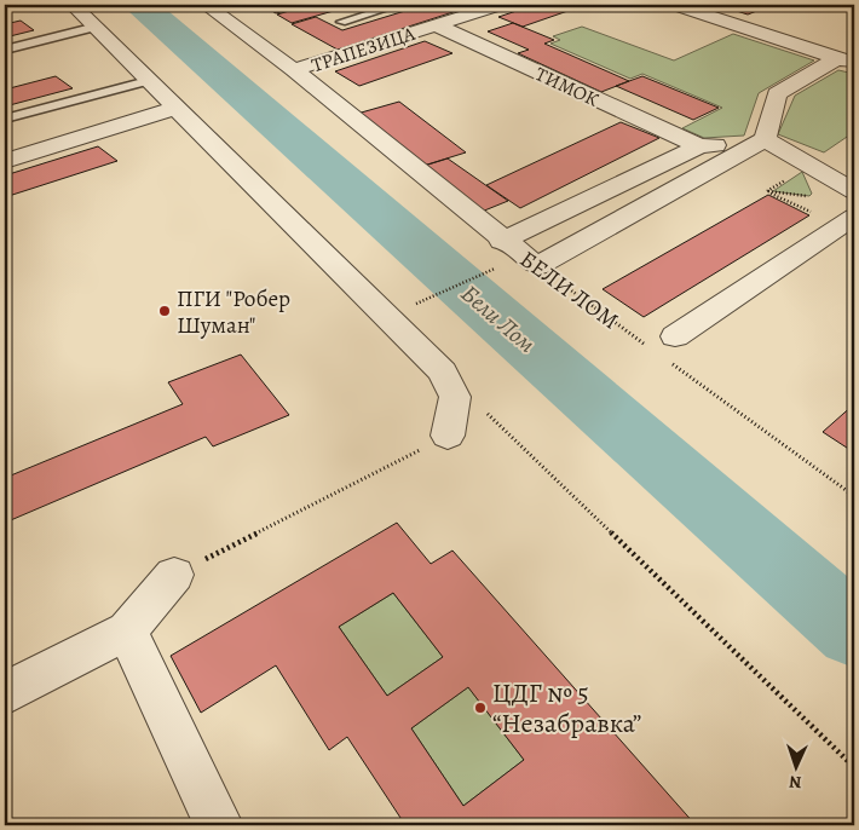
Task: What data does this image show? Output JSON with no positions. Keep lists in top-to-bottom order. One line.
{"streets":{"street":["ТРАПЕЗИЦА","ТИМОК","БЕЛИ ЛОМ"]},"crossings":[["ТРАПЕЗИЦА","ТИМОК"],["ТРАПЕЗИЦА","БЕЛИ ЛОМ"]],"water":["Бели Лом"],"places":["ПГИ \"Робер Шуман\"","ЦДГ № 5 “Незабравка”"],"north":"bottom"}
